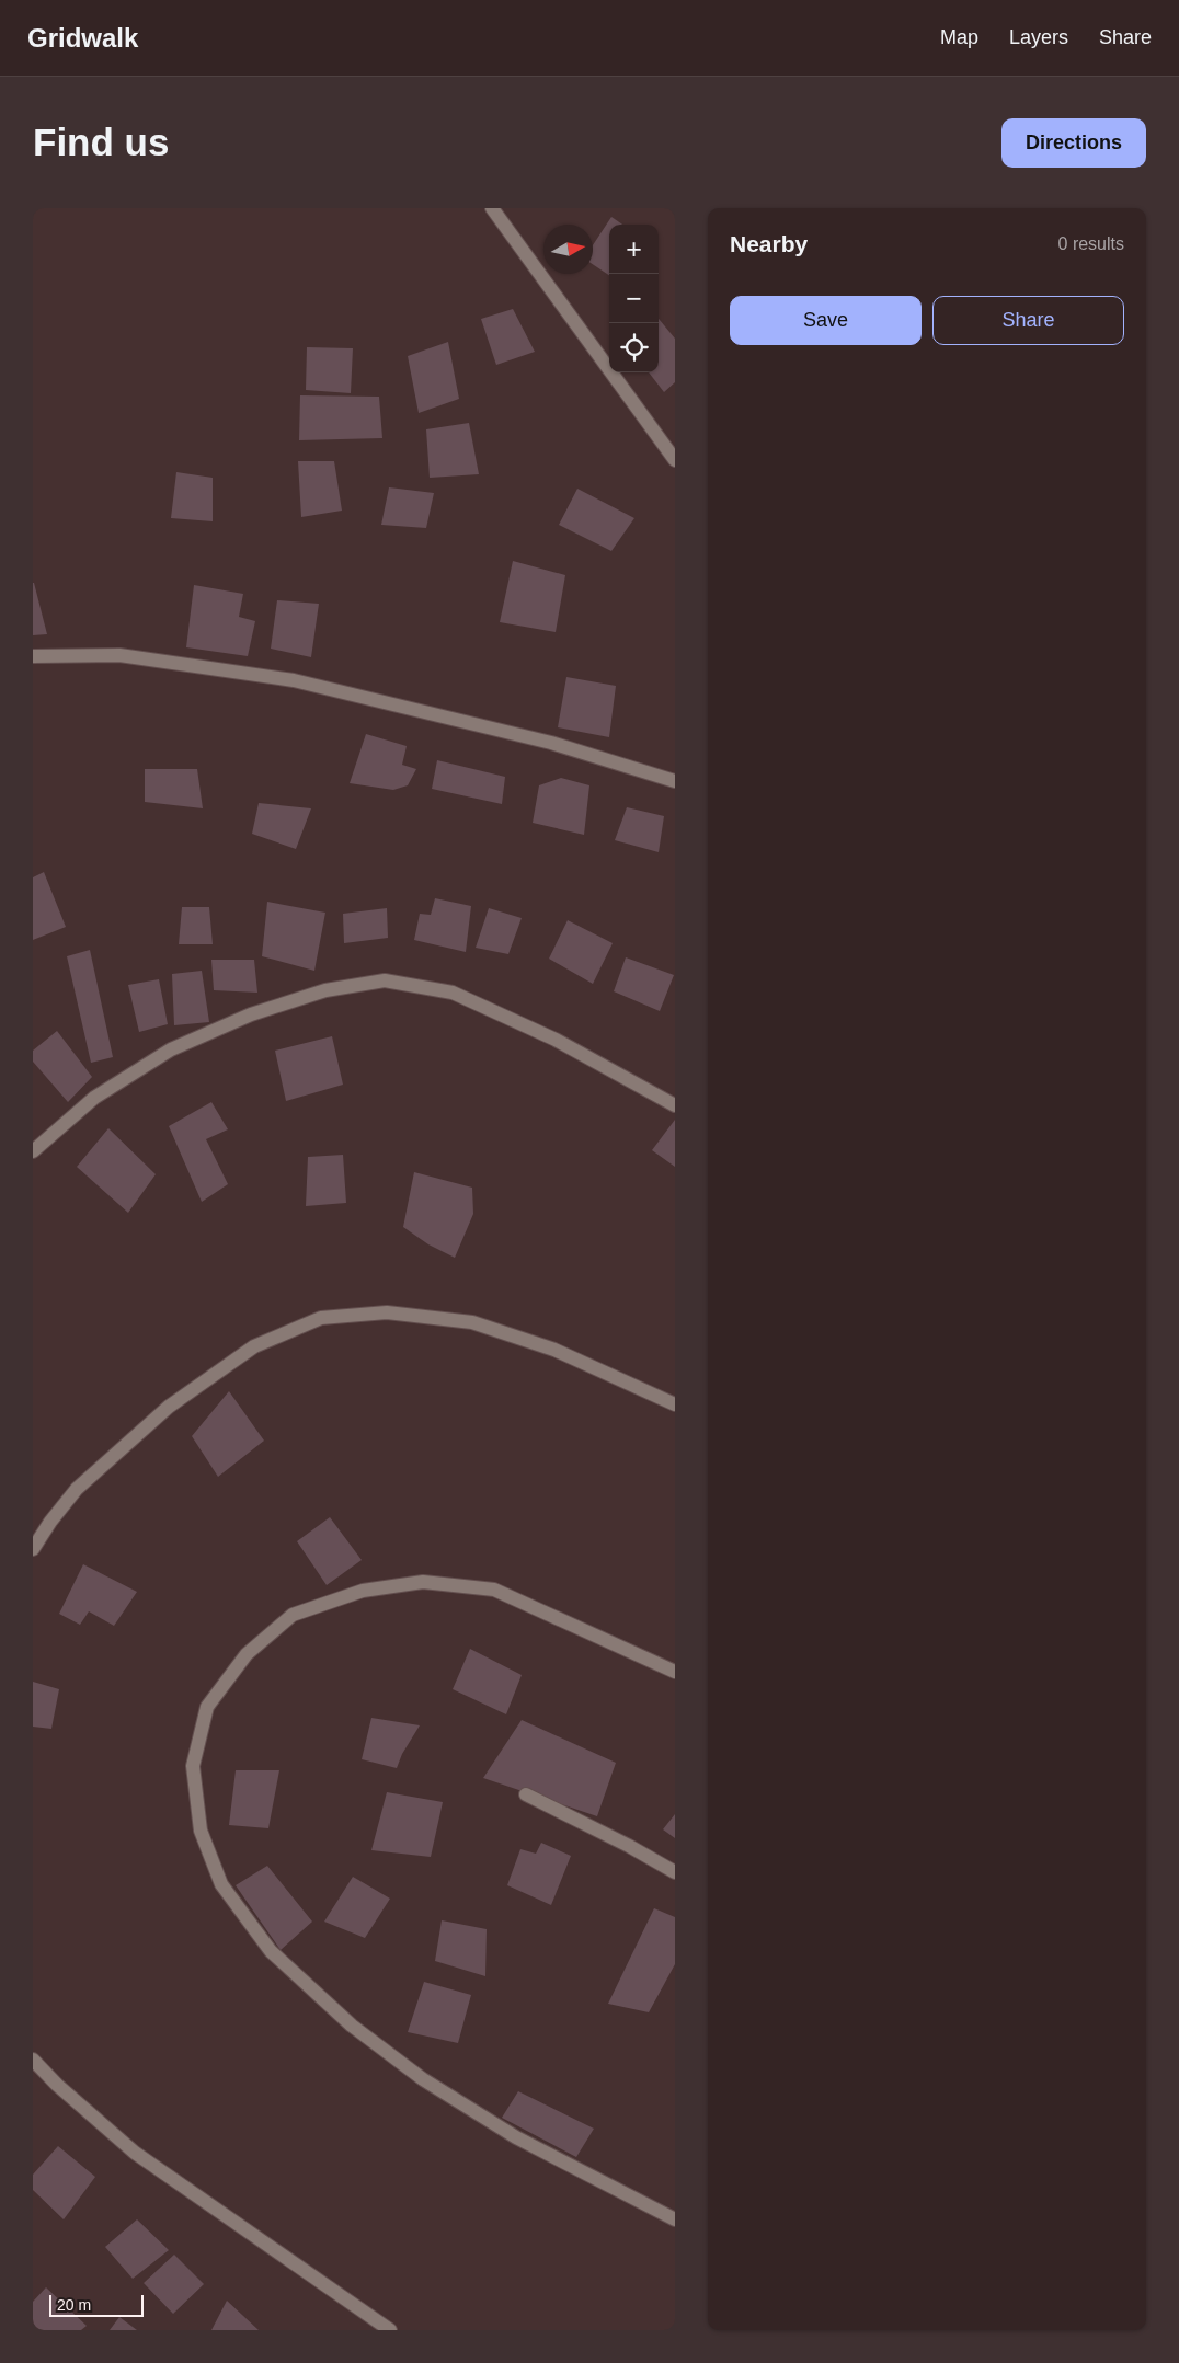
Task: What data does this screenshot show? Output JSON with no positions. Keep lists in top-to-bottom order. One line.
{"scale_bar":"20 m","north":"right","page":{"header":"Gridwalk","nav":["Map","Layers","Share"],"buttons":["Directions",["Save","Share"]],"title":"Find us","heading":["Nearby","0 results"],"map_buttons":["+","−"],"scale":"20 m"}}
